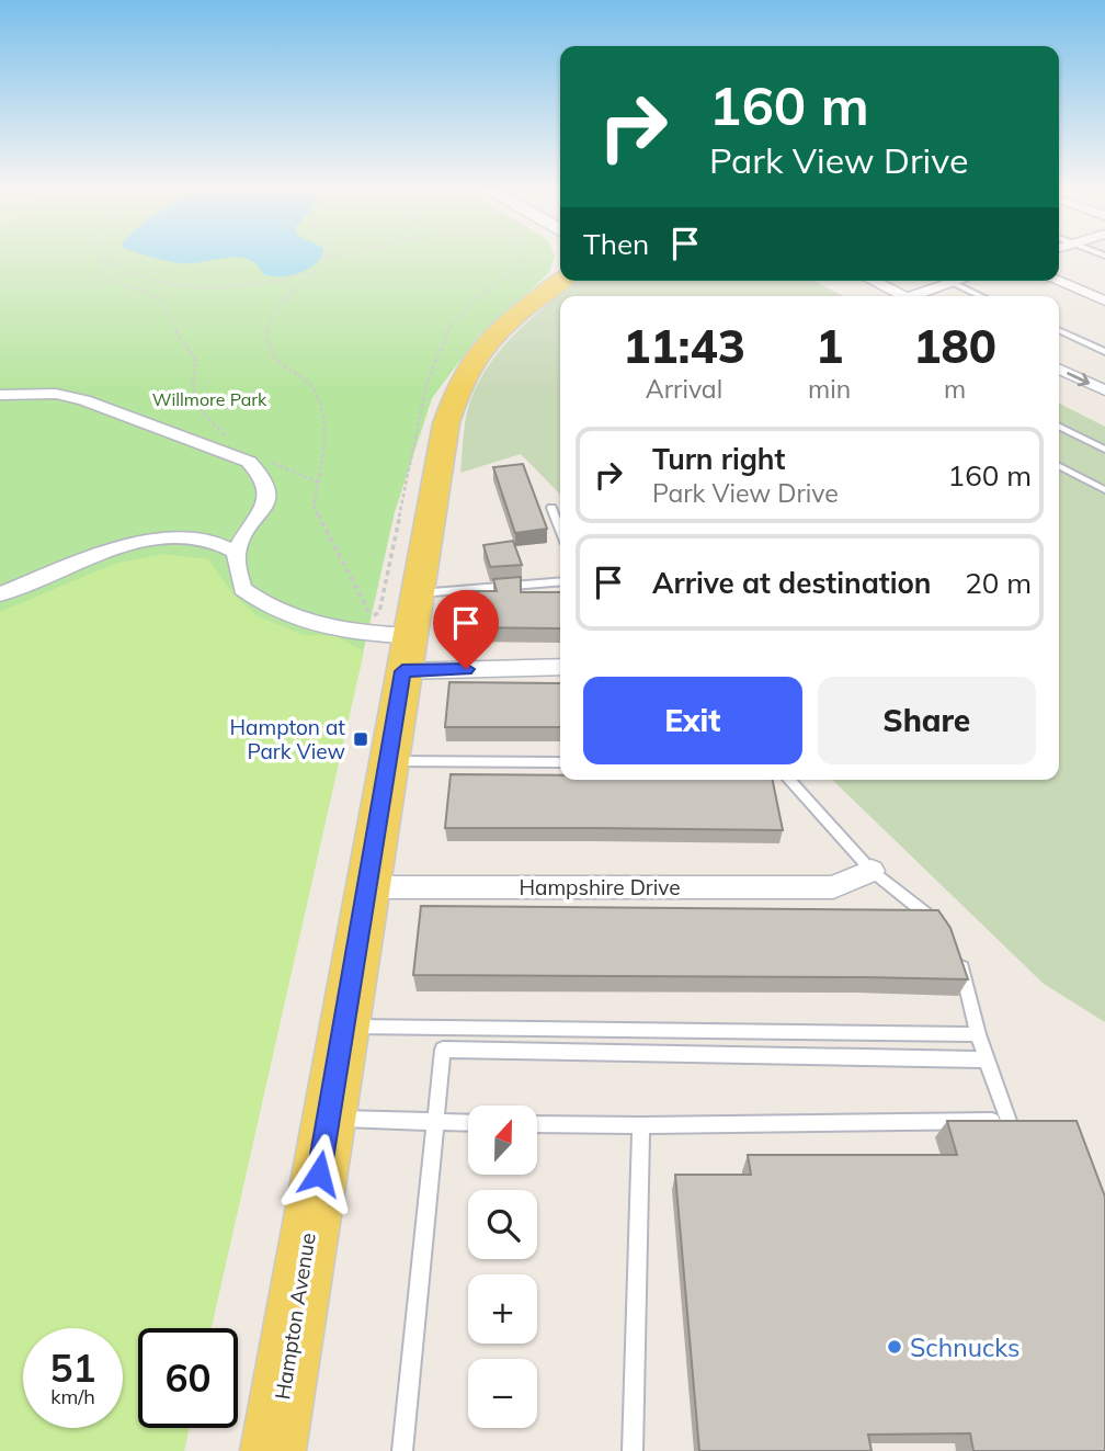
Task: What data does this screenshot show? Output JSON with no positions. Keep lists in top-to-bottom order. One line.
{"streets":{"main road":["Hampton Avenue"],"street":["Hampshire Drive"]},"crossings":[["Hampshire Drive","Hampton Avenue"]],"parks":["Willmore Park"],"places":{"transit":["Hampton at Park View"],"other":["Schnucks"]},"north":"top","page":{"turn":["160 m","Park View Drive"],"then":"Then","eta":["11:43","Arrival","1","min","180","m"],"list":[{"name":"Turn right","note":"Park View Drive","value":"160 m"},{"name":"Arrive at destination","value":"20 m"}],"buttons":["Exit","Share"],"map_buttons":["+","−"],"speed":"51 km/h","limit":"60"}}
